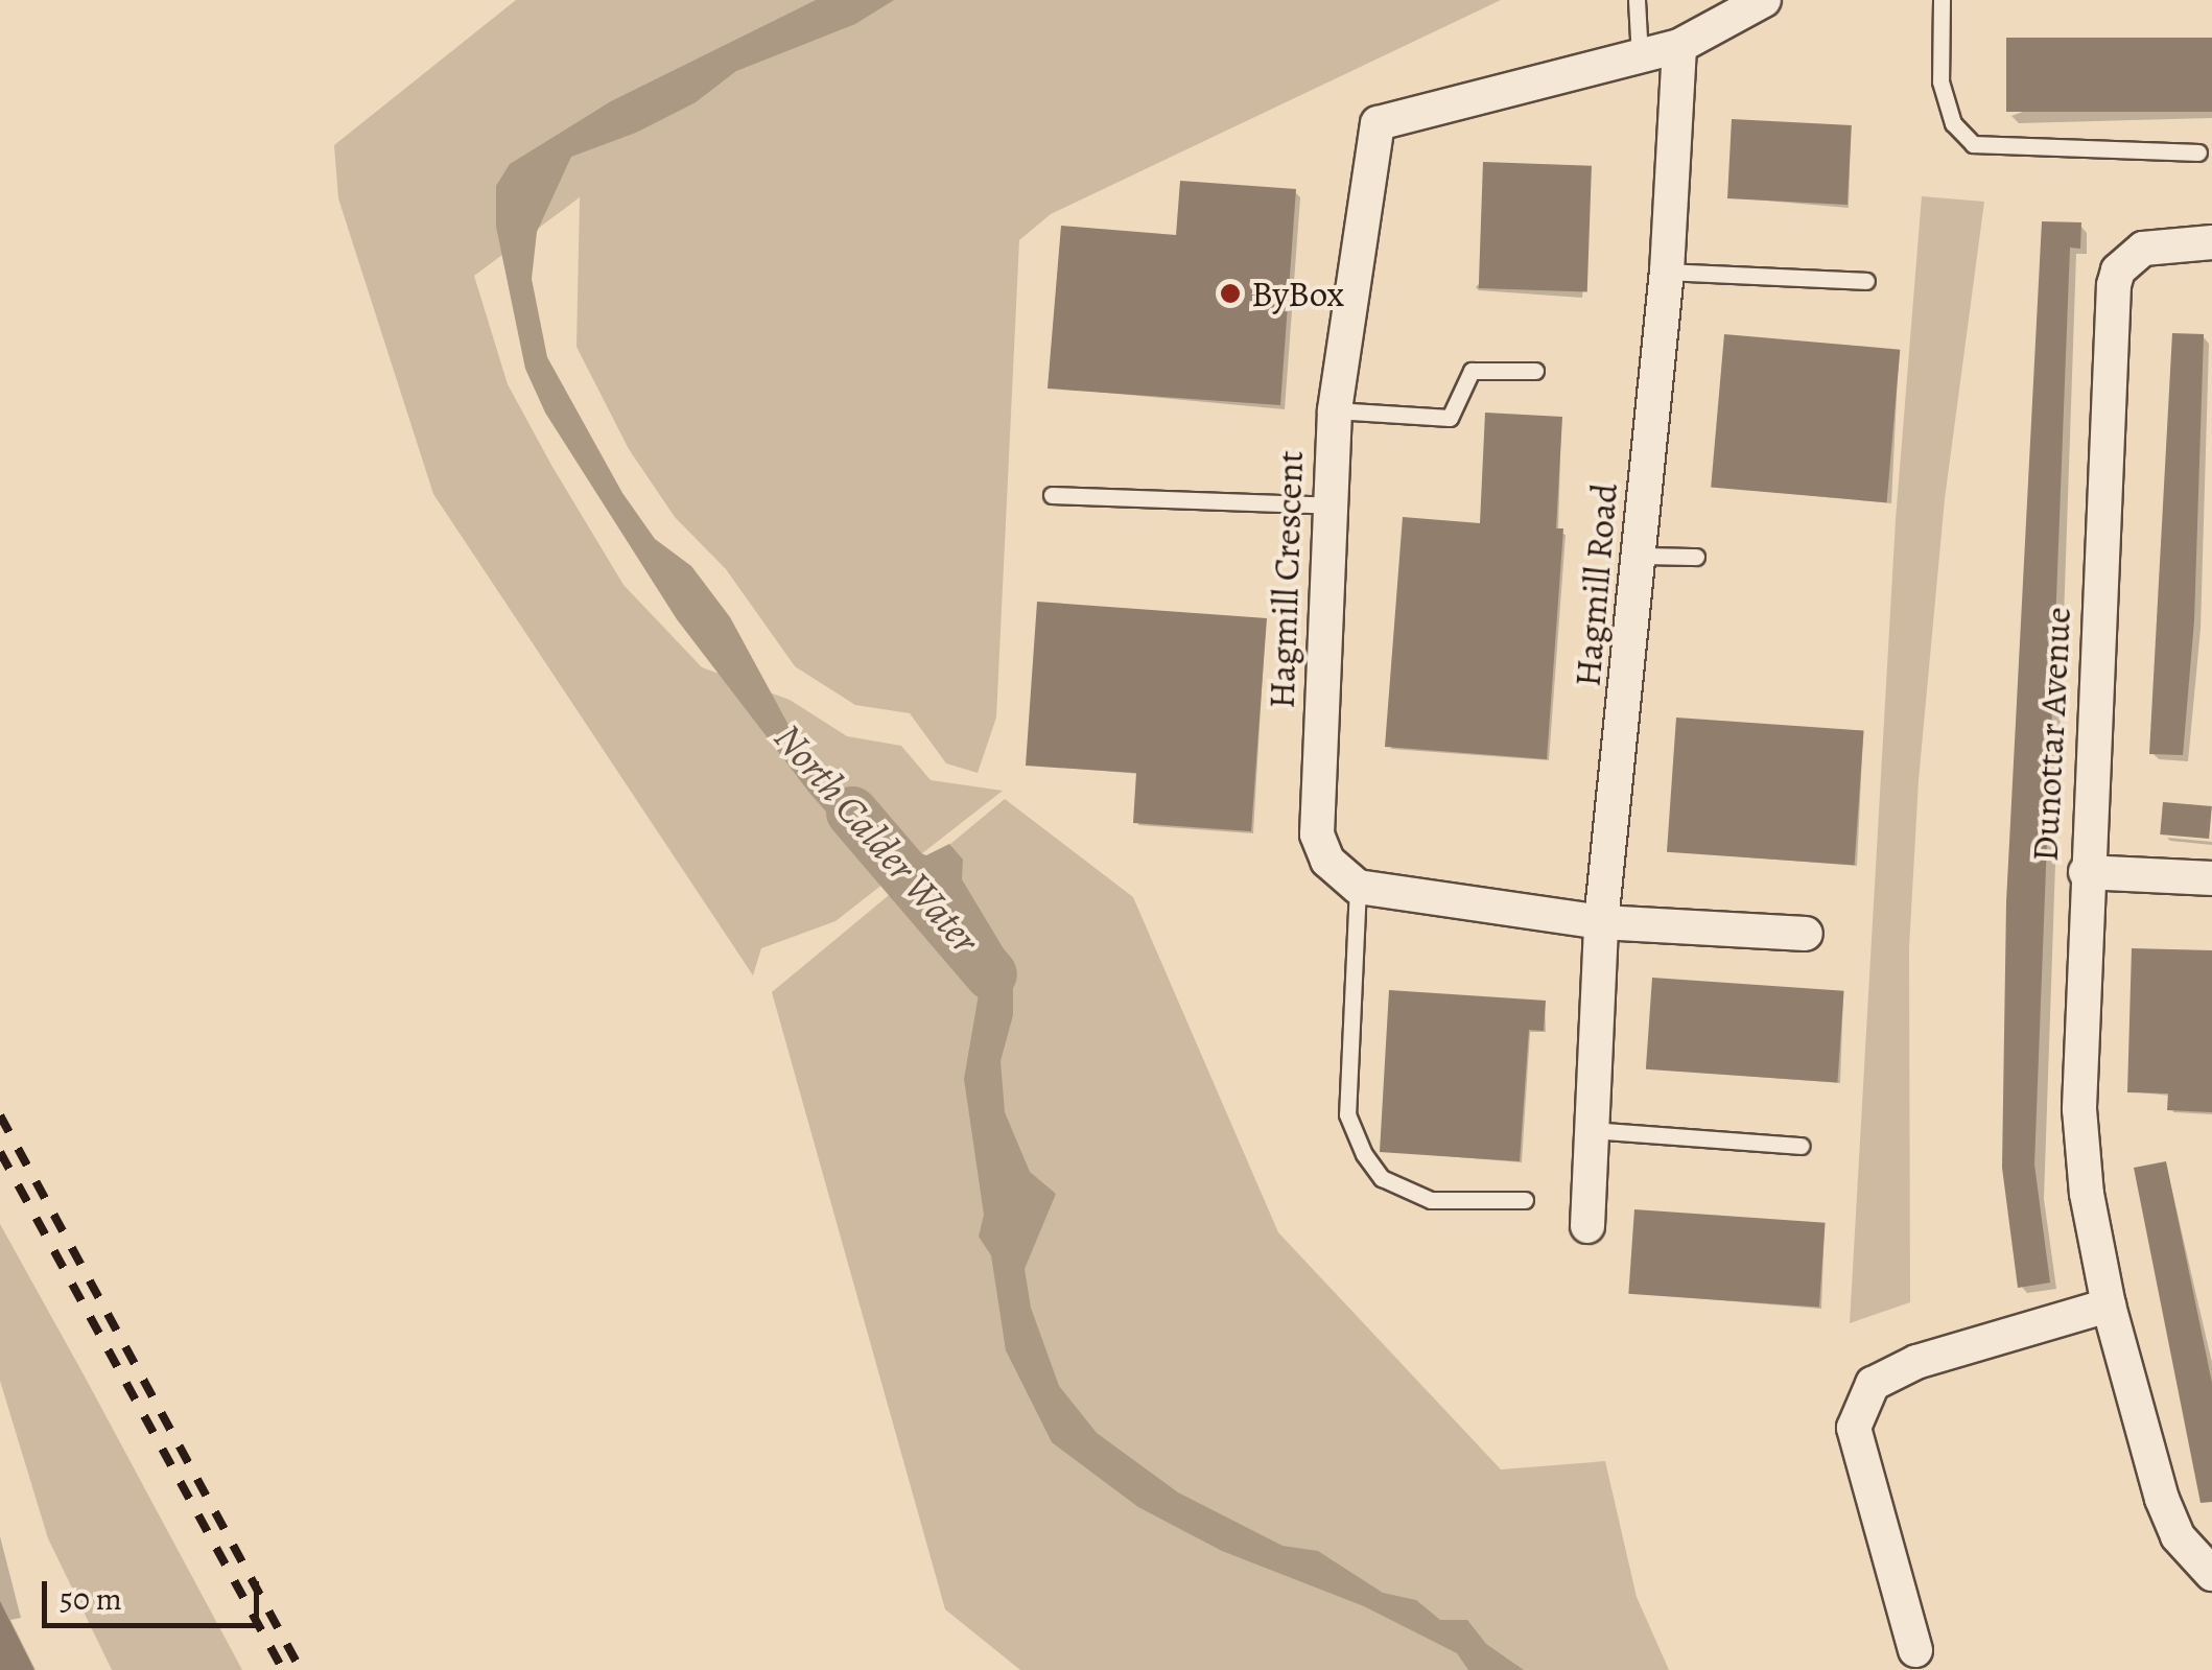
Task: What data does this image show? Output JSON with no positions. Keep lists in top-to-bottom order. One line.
{"streets":{"street":["Hagmill Crescent","Hagmill Road","Dunottar Avenue"]},"crossings":[["Hagmill Crescent","Hagmill Road"]],"water":["North Calder Water"],"places":["ByBox"],"scale_bar":"50 m"}
